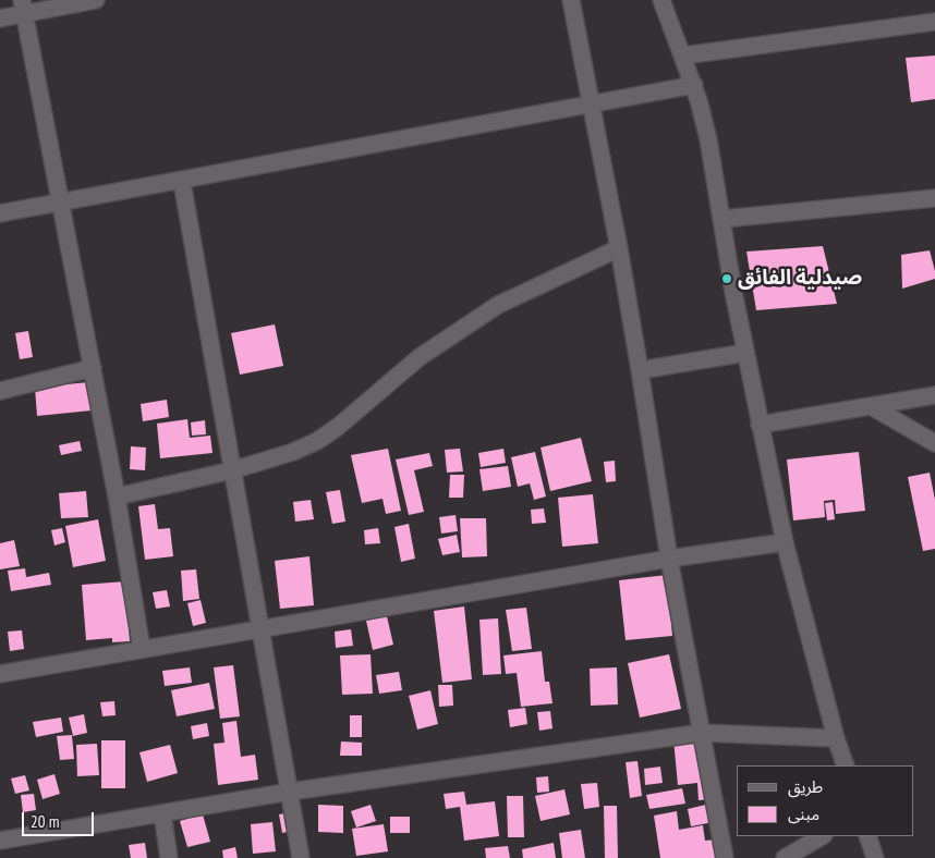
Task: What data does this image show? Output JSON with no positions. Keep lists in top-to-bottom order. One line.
{"places":["صيدلية الفائق"],"legend":["طريق","مبنى"],"scale_bar":"20 m"}
